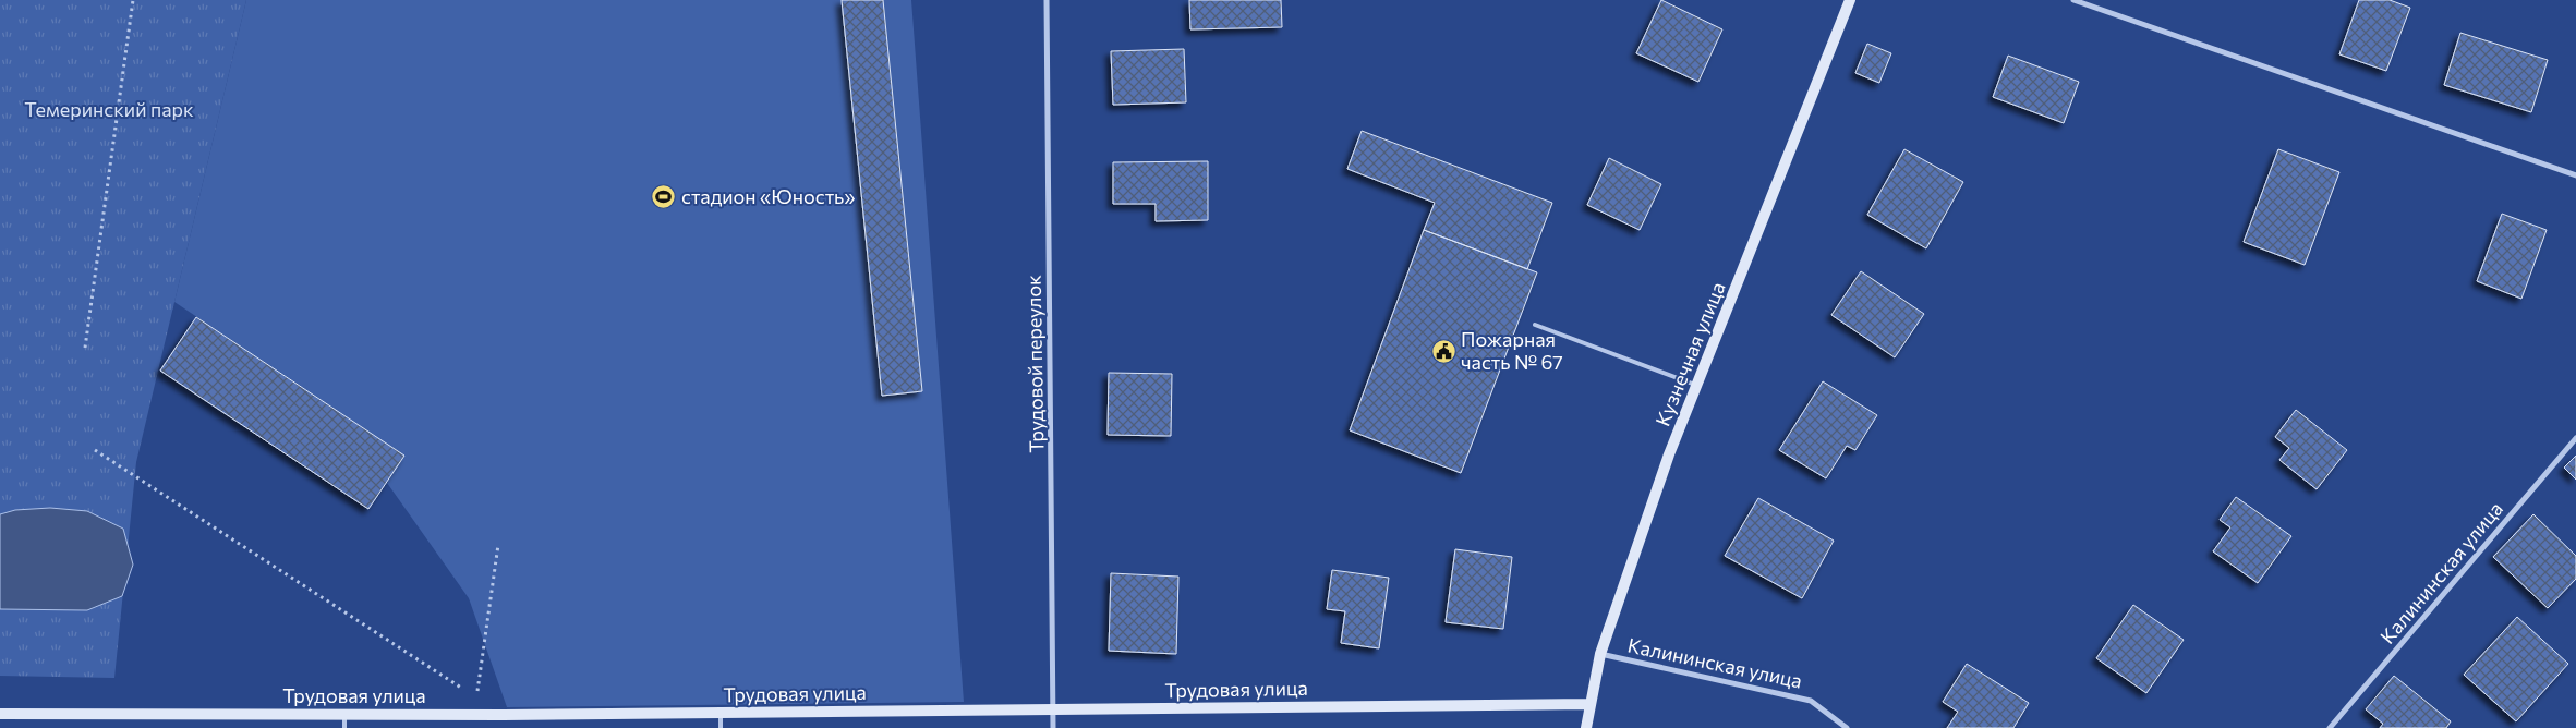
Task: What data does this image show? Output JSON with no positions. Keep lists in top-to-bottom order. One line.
{"streets":{"street":["Кузнечная улица","Трудовой переулок","Калининская улица","Трудовая улица"]},"crossings":[["Кузнечная улица","Калининская улица"],["Кузнечная улица","Трудовая улица"],["Трудовой переулок","Трудовая улица"]],"parks":["Темеринский парк"],"places":{"sports":["стадион «Юность»"],"public building":["Пожарная часть № 67"]}}
